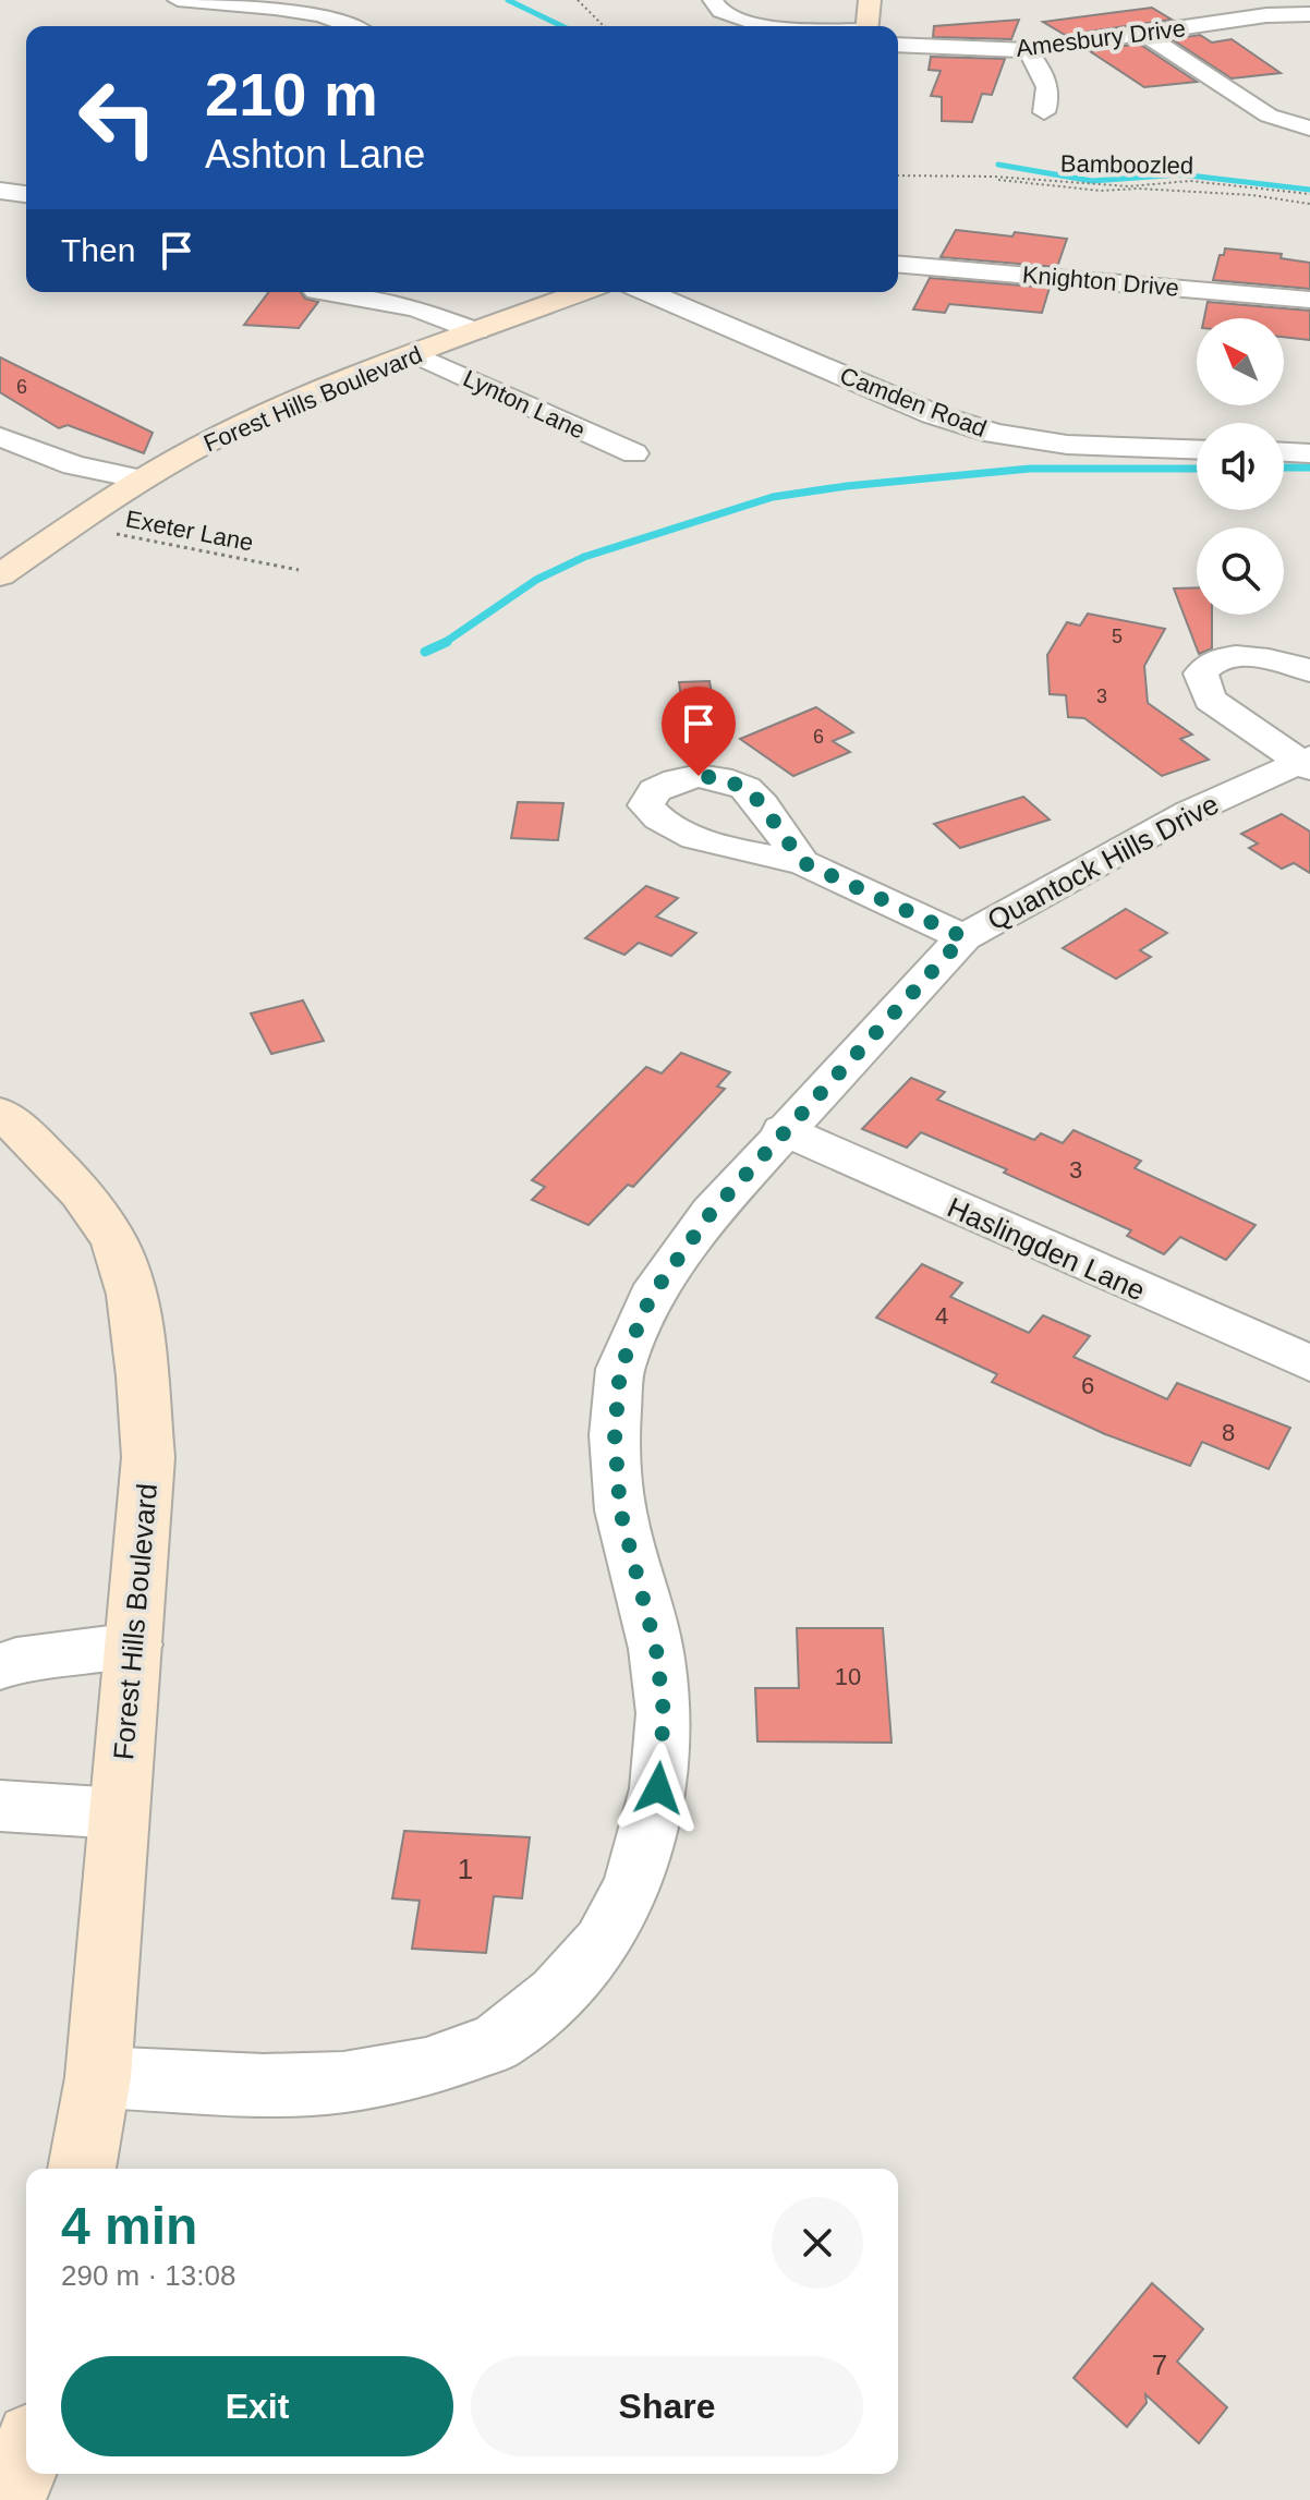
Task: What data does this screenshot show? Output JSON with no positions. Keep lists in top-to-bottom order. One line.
{"streets":{"main road":["Forest Hills Boulevard"],"street":["Amesbury Drive","Knighton Drive","Camden Road","Lynton Lane","Quantock Hills Drive","Haslingden Lane"],"path":["Bamboozled","Exeter Lane"]},"crossings":[["Forest Hills Boulevard","Lynton Lane"],["Forest Hills Boulevard","Exeter Lane"],["Forest Hills Boulevard","Quantock Hills Drive"],["Quantock Hills Drive","Haslingden Lane"]],"house_numbers":["6","5","3","6","3","4","6","8","10","1","7"],"north":"top left","page":{"turn":["210 m","Ashton Lane"],"then":"Then","heading":["4 min","290 m · 13:08"],"buttons":["Exit","Share"]}}
